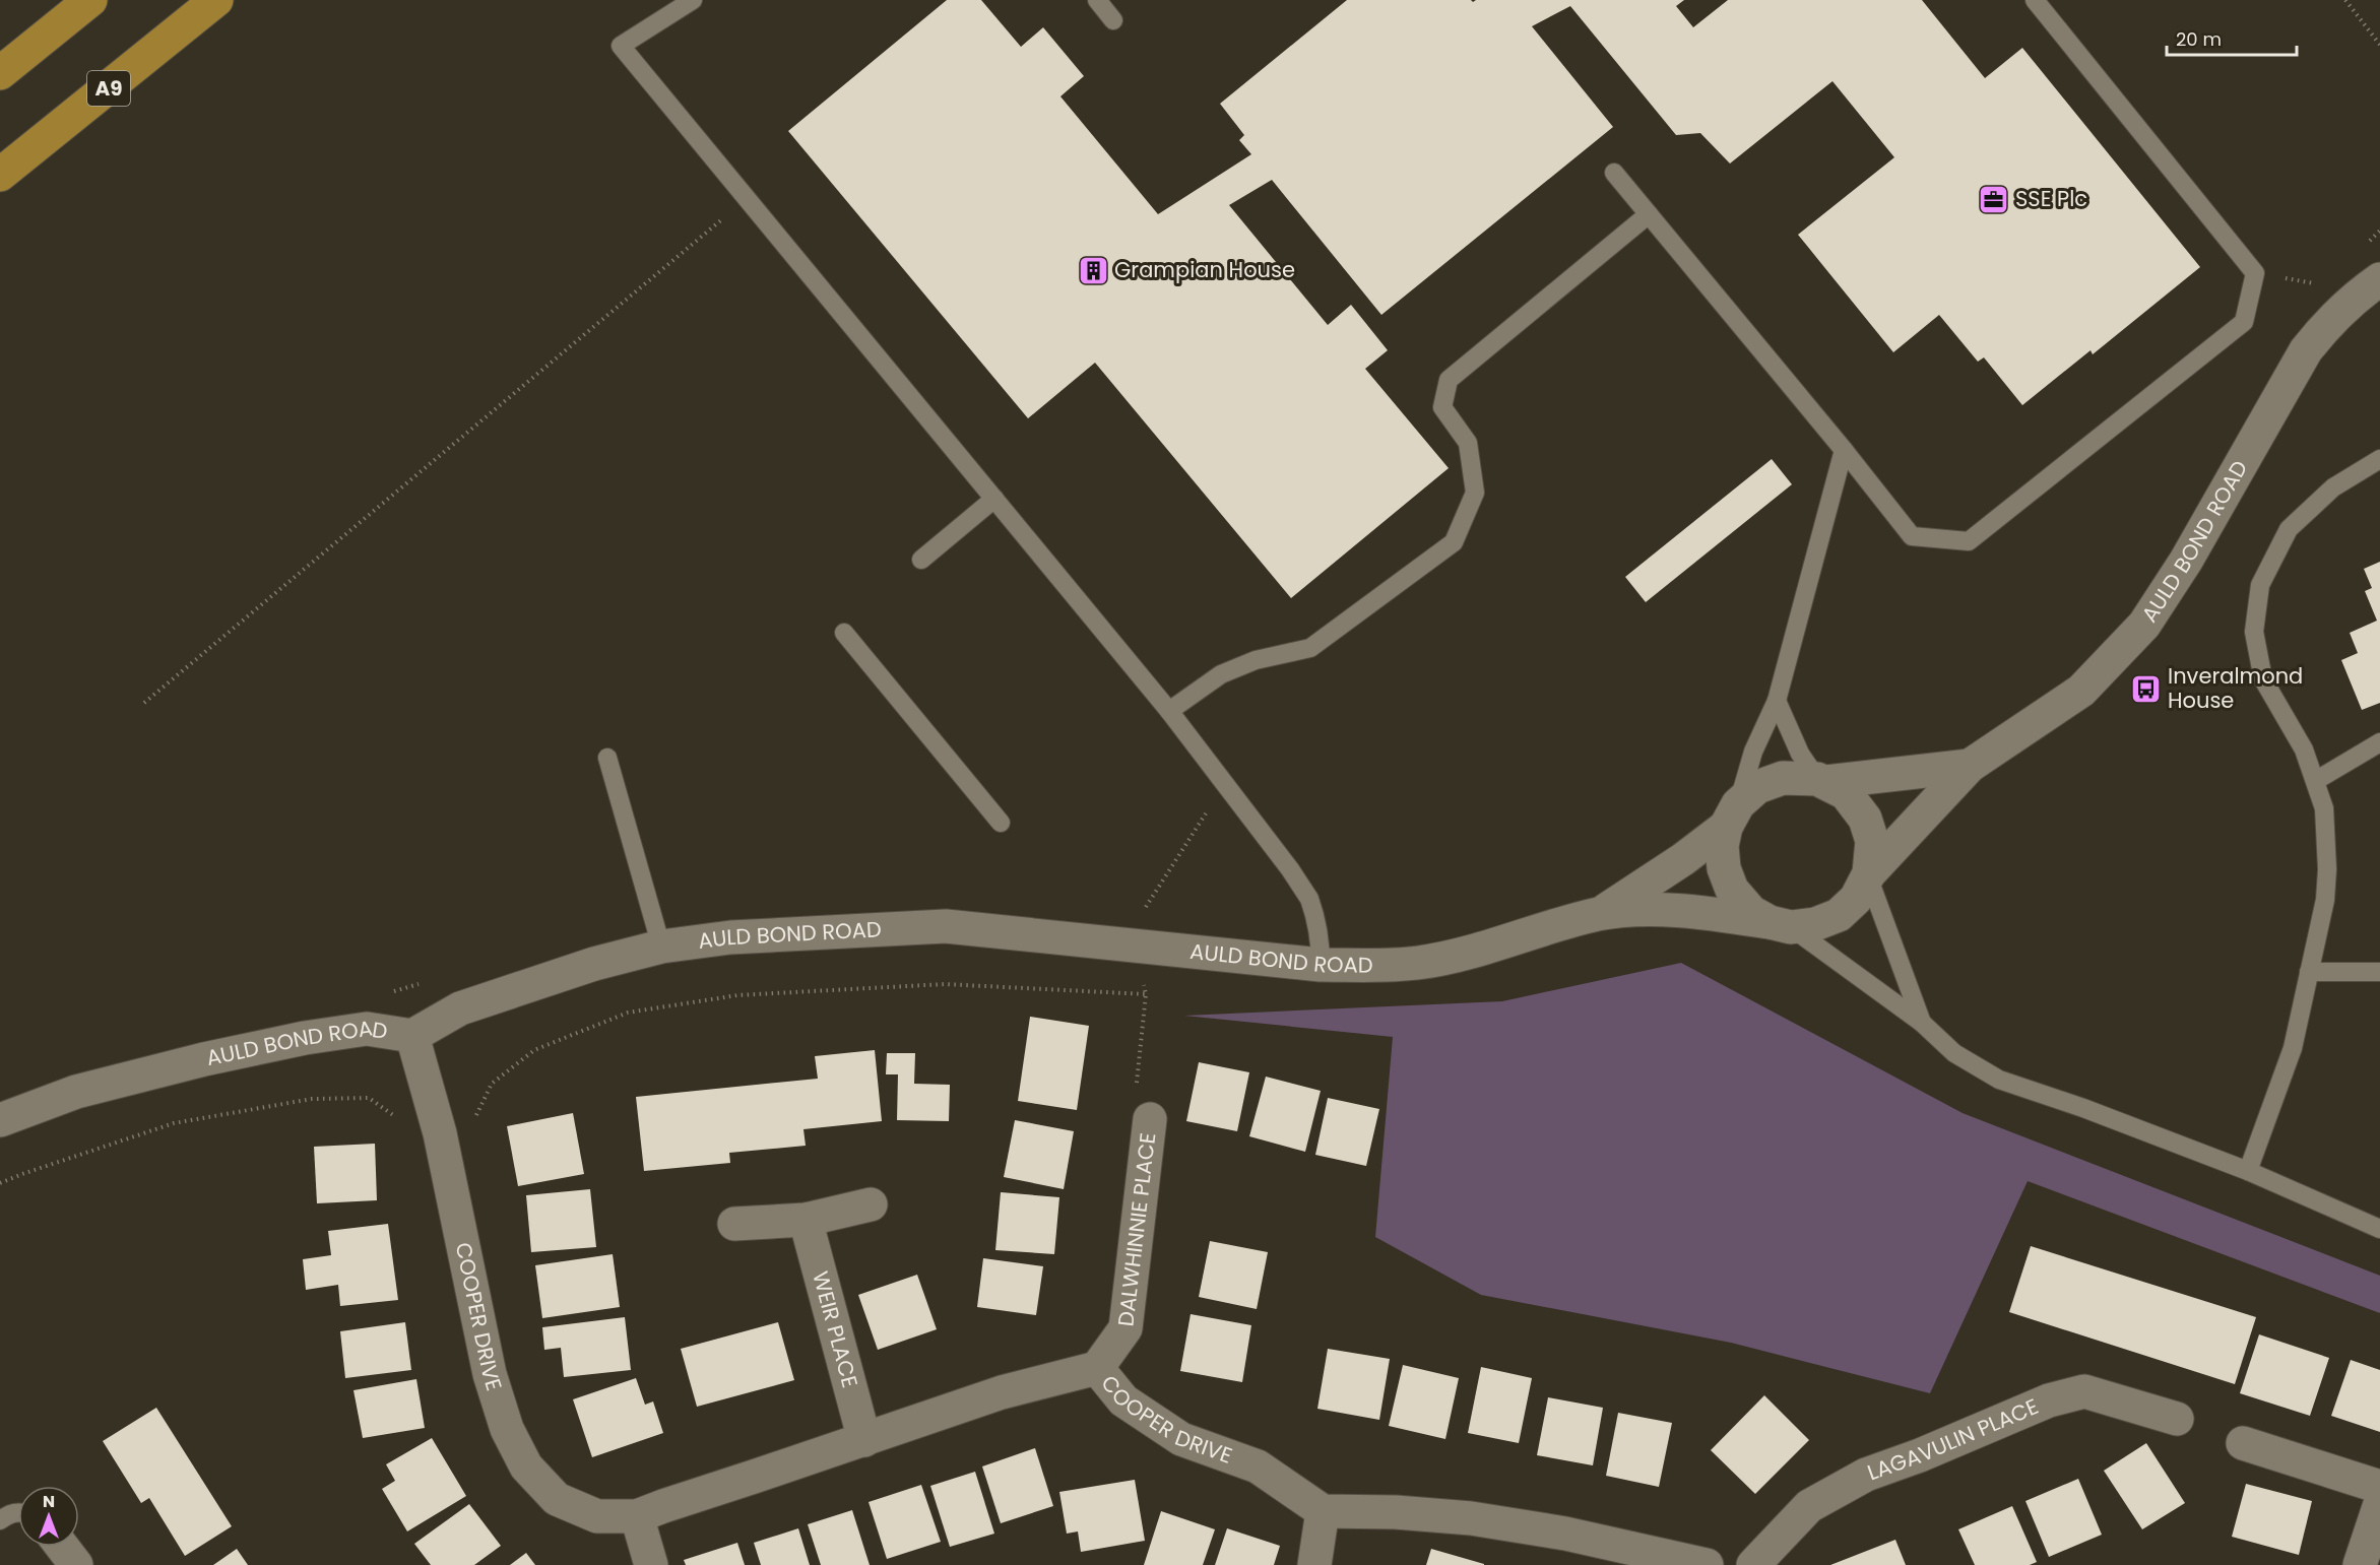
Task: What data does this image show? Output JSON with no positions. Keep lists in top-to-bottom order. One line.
{"streets":{"highway":["A9"],"street":["AULD BOND ROAD","DALWHINNIE PLACE","COOPER DRIVE","WEIR PLACE","LAGAVULIN PLACE"]},"crossings":[["AULD BOND ROAD","COOPER DRIVE"],["DALWHINNIE PLACE","COOPER DRIVE"],["COOPER DRIVE","WEIR PLACE"]],"places":{"office":["SSE Plc"],"building":["Grampian House"],"bus stop":["Inveralmond House"]},"scale_bar":"20 m","north":"top"}
